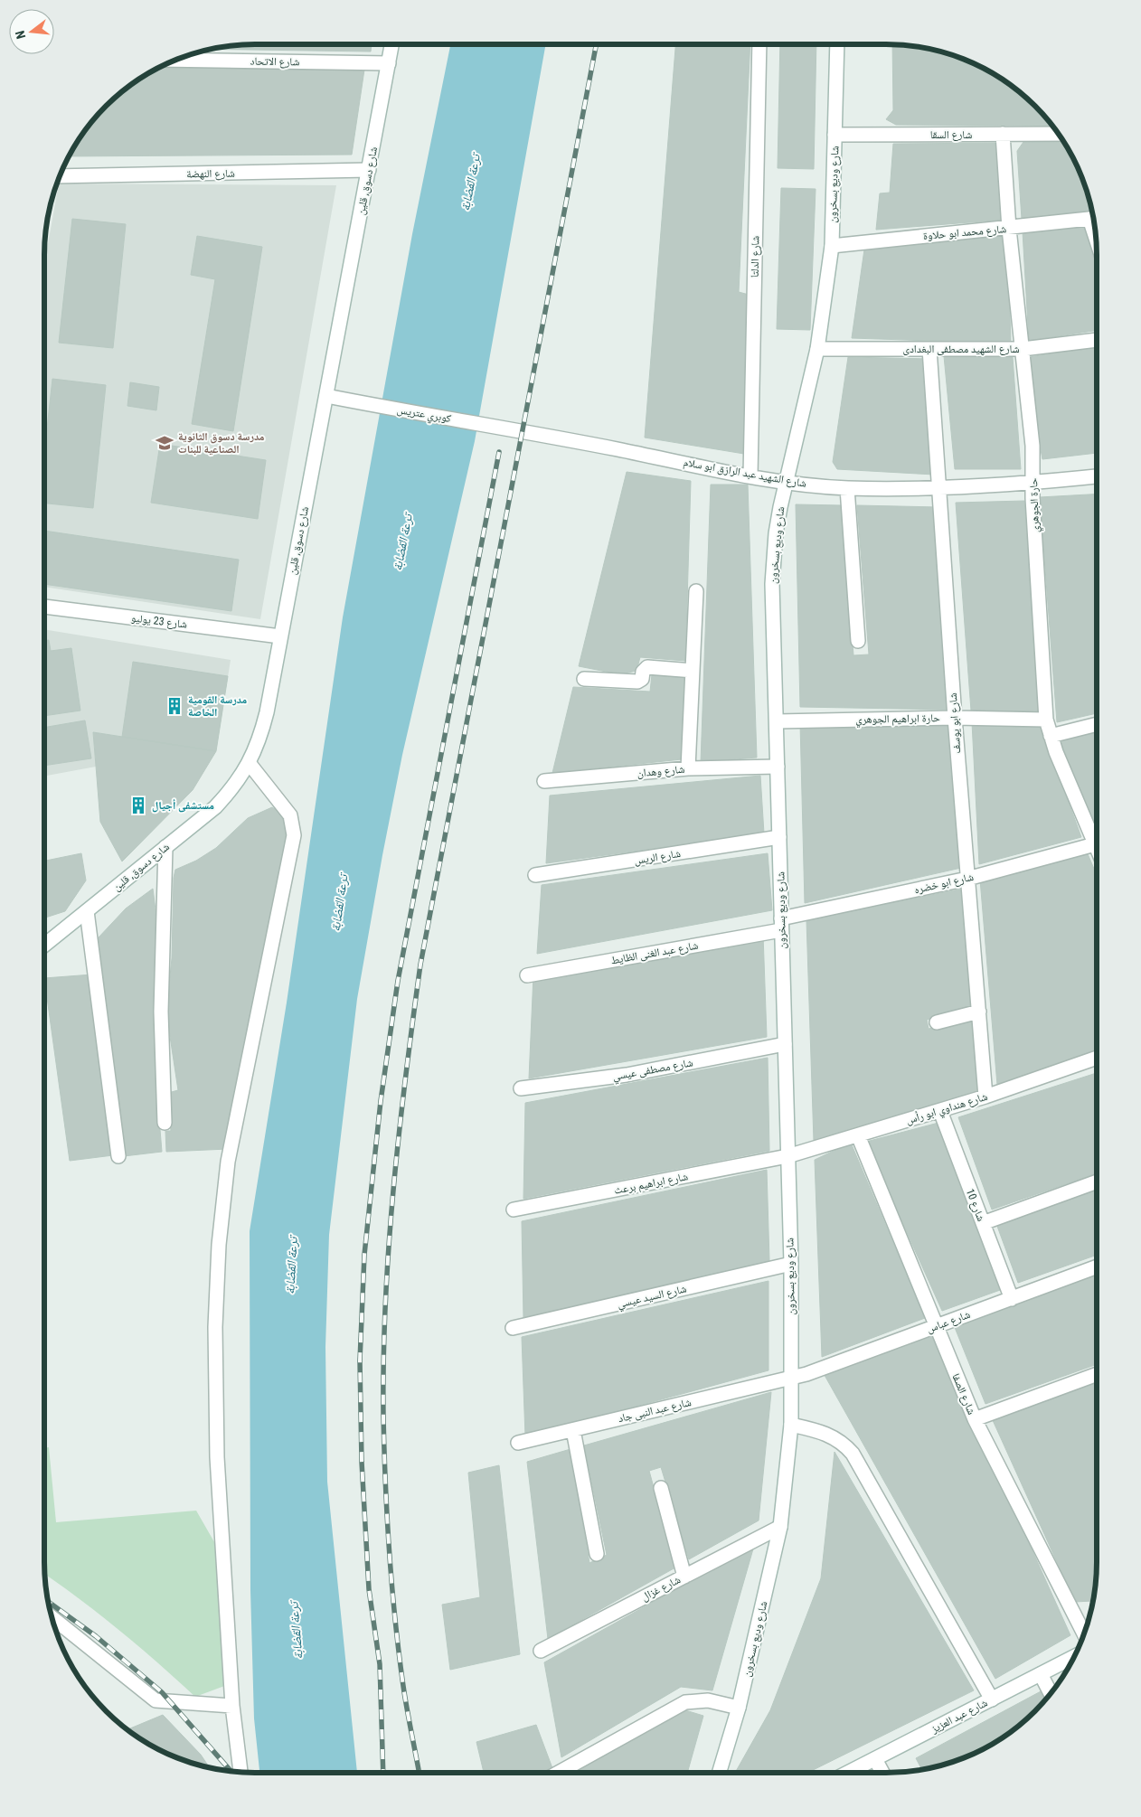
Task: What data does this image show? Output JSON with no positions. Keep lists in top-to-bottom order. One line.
{"streets":{"street":["شارع الاتحاد","شارع السقا","شارع النهضة","شارع دسوق, قلين","شارع وديع بسخرون","شارع محمد ابو حلاوة","شارع الدلتا","شارع الشهيد مصطفى البغدادى","كوبري عتريس","شارع الشهيد عبد الرازق ابو سلام","حارة الجوهري","شارع 23 يوليو","حارة ابراهيم الجوهري","شارع ابو يوسف","شارع وهدان","شارع الريس","شارع ابو خضره","شارع عبد الغنى الظايط","شارع مصطفى عيسي","شارع هنداوي ابو رأس","شارع ابراهيم برعث","شارع 10","شارع السيد عيسي","شارع عباس","شارع الصفا","شارع عبد النبى جاد","شارع غزال","شارع عبد العزيز"]},"crossings":[["شارع الاتحاد","شارع دسوق, قلين"],["شارع السقا","شارع وديع بسخرون"],["شارع السقا","حارة الجوهري"],["شارع النهضة","شارع دسوق, قلين"],["شارع دسوق, قلين","كوبري عتريس"],["شارع دسوق, قلين","شارع 23 يوليو"],["شارع وديع بسخرون","شارع محمد ابو حلاوة"],["شارع وديع بسخرون","شارع الشهيد مصطفى البغدادى"],["شارع وديع بسخرون","شارع الشهيد عبد الرازق ابو سلام"],["شارع وديع بسخرون","حارة ابراهيم الجوهري"],["شارع وديع بسخرون","شارع وهدان"],["شارع وديع بسخرون","شارع الريس"],["شارع وديع بسخرون","شارع ابو خضره"],["شارع وديع بسخرون","شارع عبد الغنى الظايط"],["شارع وديع بسخرون","شارع مصطفى عيسي"],["شارع وديع بسخرون","شارع هنداوي ابو رأس"],["شارع وديع بسخرون","شارع ابراهيم برعث"],["شارع وديع بسخرون","شارع السيد عيسي"],["شارع وديع بسخرون","شارع عباس"],["شارع وديع بسخرون","شارع عبد النبى جاد"],["شارع وديع بسخرون","شارع غزال"],["شارع محمد ابو حلاوة","حارة الجوهري"],["شارع الدلتا","شارع الشهيد عبد الرازق ابو سلام"],["شارع الشهيد مصطفى البغدادى","حارة الجوهري"],["شارع الشهيد مصطفى البغدادى","شارع ابو يوسف"],["كوبري عتريس","شارع الشهيد عبد الرازق ابو سلام"],["شارع الشهيد عبد الرازق ابو سلام","حارة الجوهري"],["شارع الشهيد عبد الرازق ابو سلام","شارع ابو يوسف"],["حارة الجوهري","حارة ابراهيم الجوهري"],["حارة ابراهيم الجوهري","شارع ابو يوسف"],["شارع ابو يوسف","شارع ابو خضره"],["شارع ابو يوسف","شارع هنداوي ابو رأس"],["شارع ابو خضره","شارع عبد الغنى الظايط"],["شارع هنداوي ابو رأس","شارع ابراهيم برعث"],["شارع هنداوي ابو رأس","شارع 10"],["شارع هنداوي ابو رأس","شارع الصفا"],["شارع 10","شارع عباس"],["شارع عباس","شارع الصفا"],["شارع عباس","شارع عبد النبى جاد"]],"water":["ترعة القضابة"],"places":{"school or university":["مدرسة دسوق الثانوية الصناعية للبنات"],"building":["مدرسة القومية الخاصة","مستشفى أجيال"]},"north":"left"}
